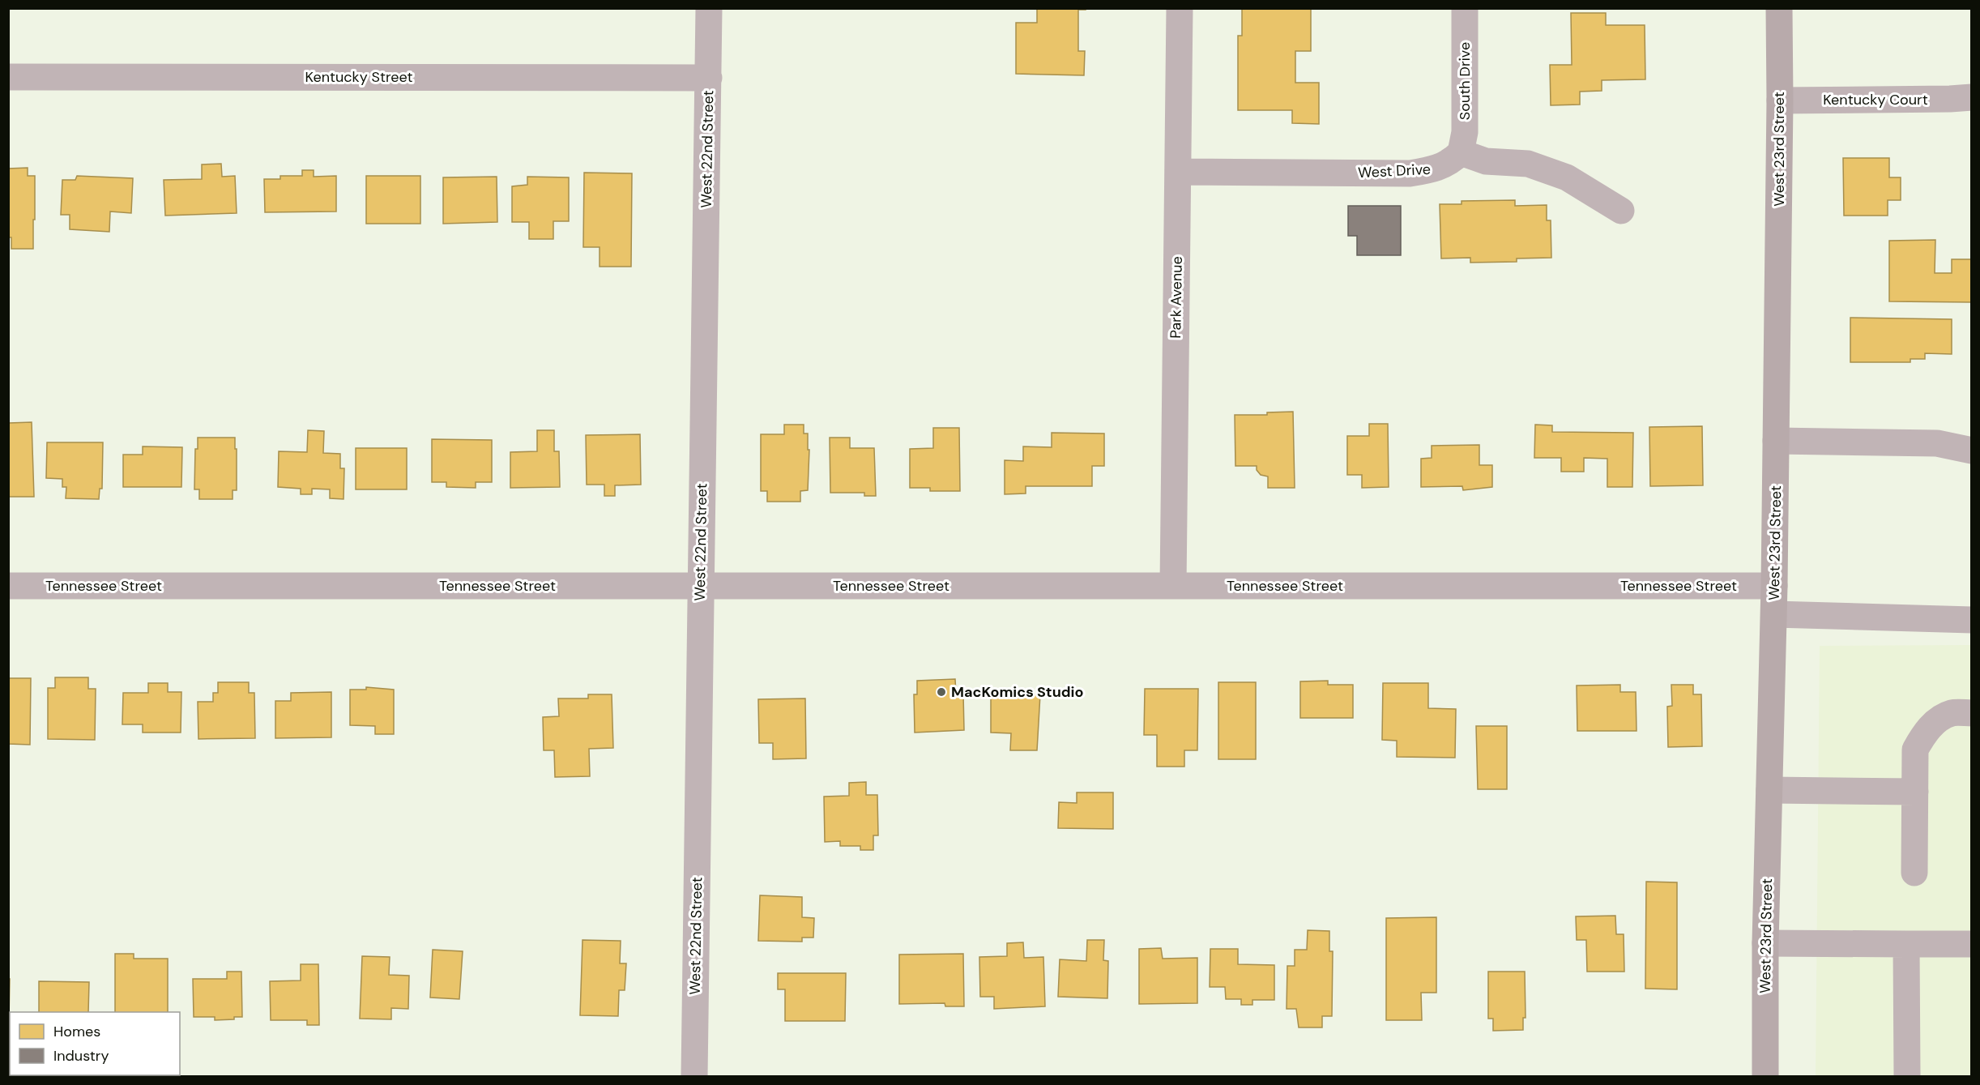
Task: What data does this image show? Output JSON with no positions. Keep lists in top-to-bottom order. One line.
{"streets":{"main road":["West 23rd Street"],"street":["Kentucky Street","South Drive","Kentucky Court","West 22nd Street","West Drive","Park Avenue","Tennessee Street"]},"crossings":[["Kentucky Street","West 22nd Street"],["South Drive","West Drive"],["Kentucky Court","West 23rd Street"],["West 22nd Street","Tennessee Street"],["West 23rd Street","Tennessee Street"],["West Drive","Park Avenue"],["Park Avenue","Tennessee Street"]],"places":["MacKomics Studio"],"legend":["Homes","Industry"]}
